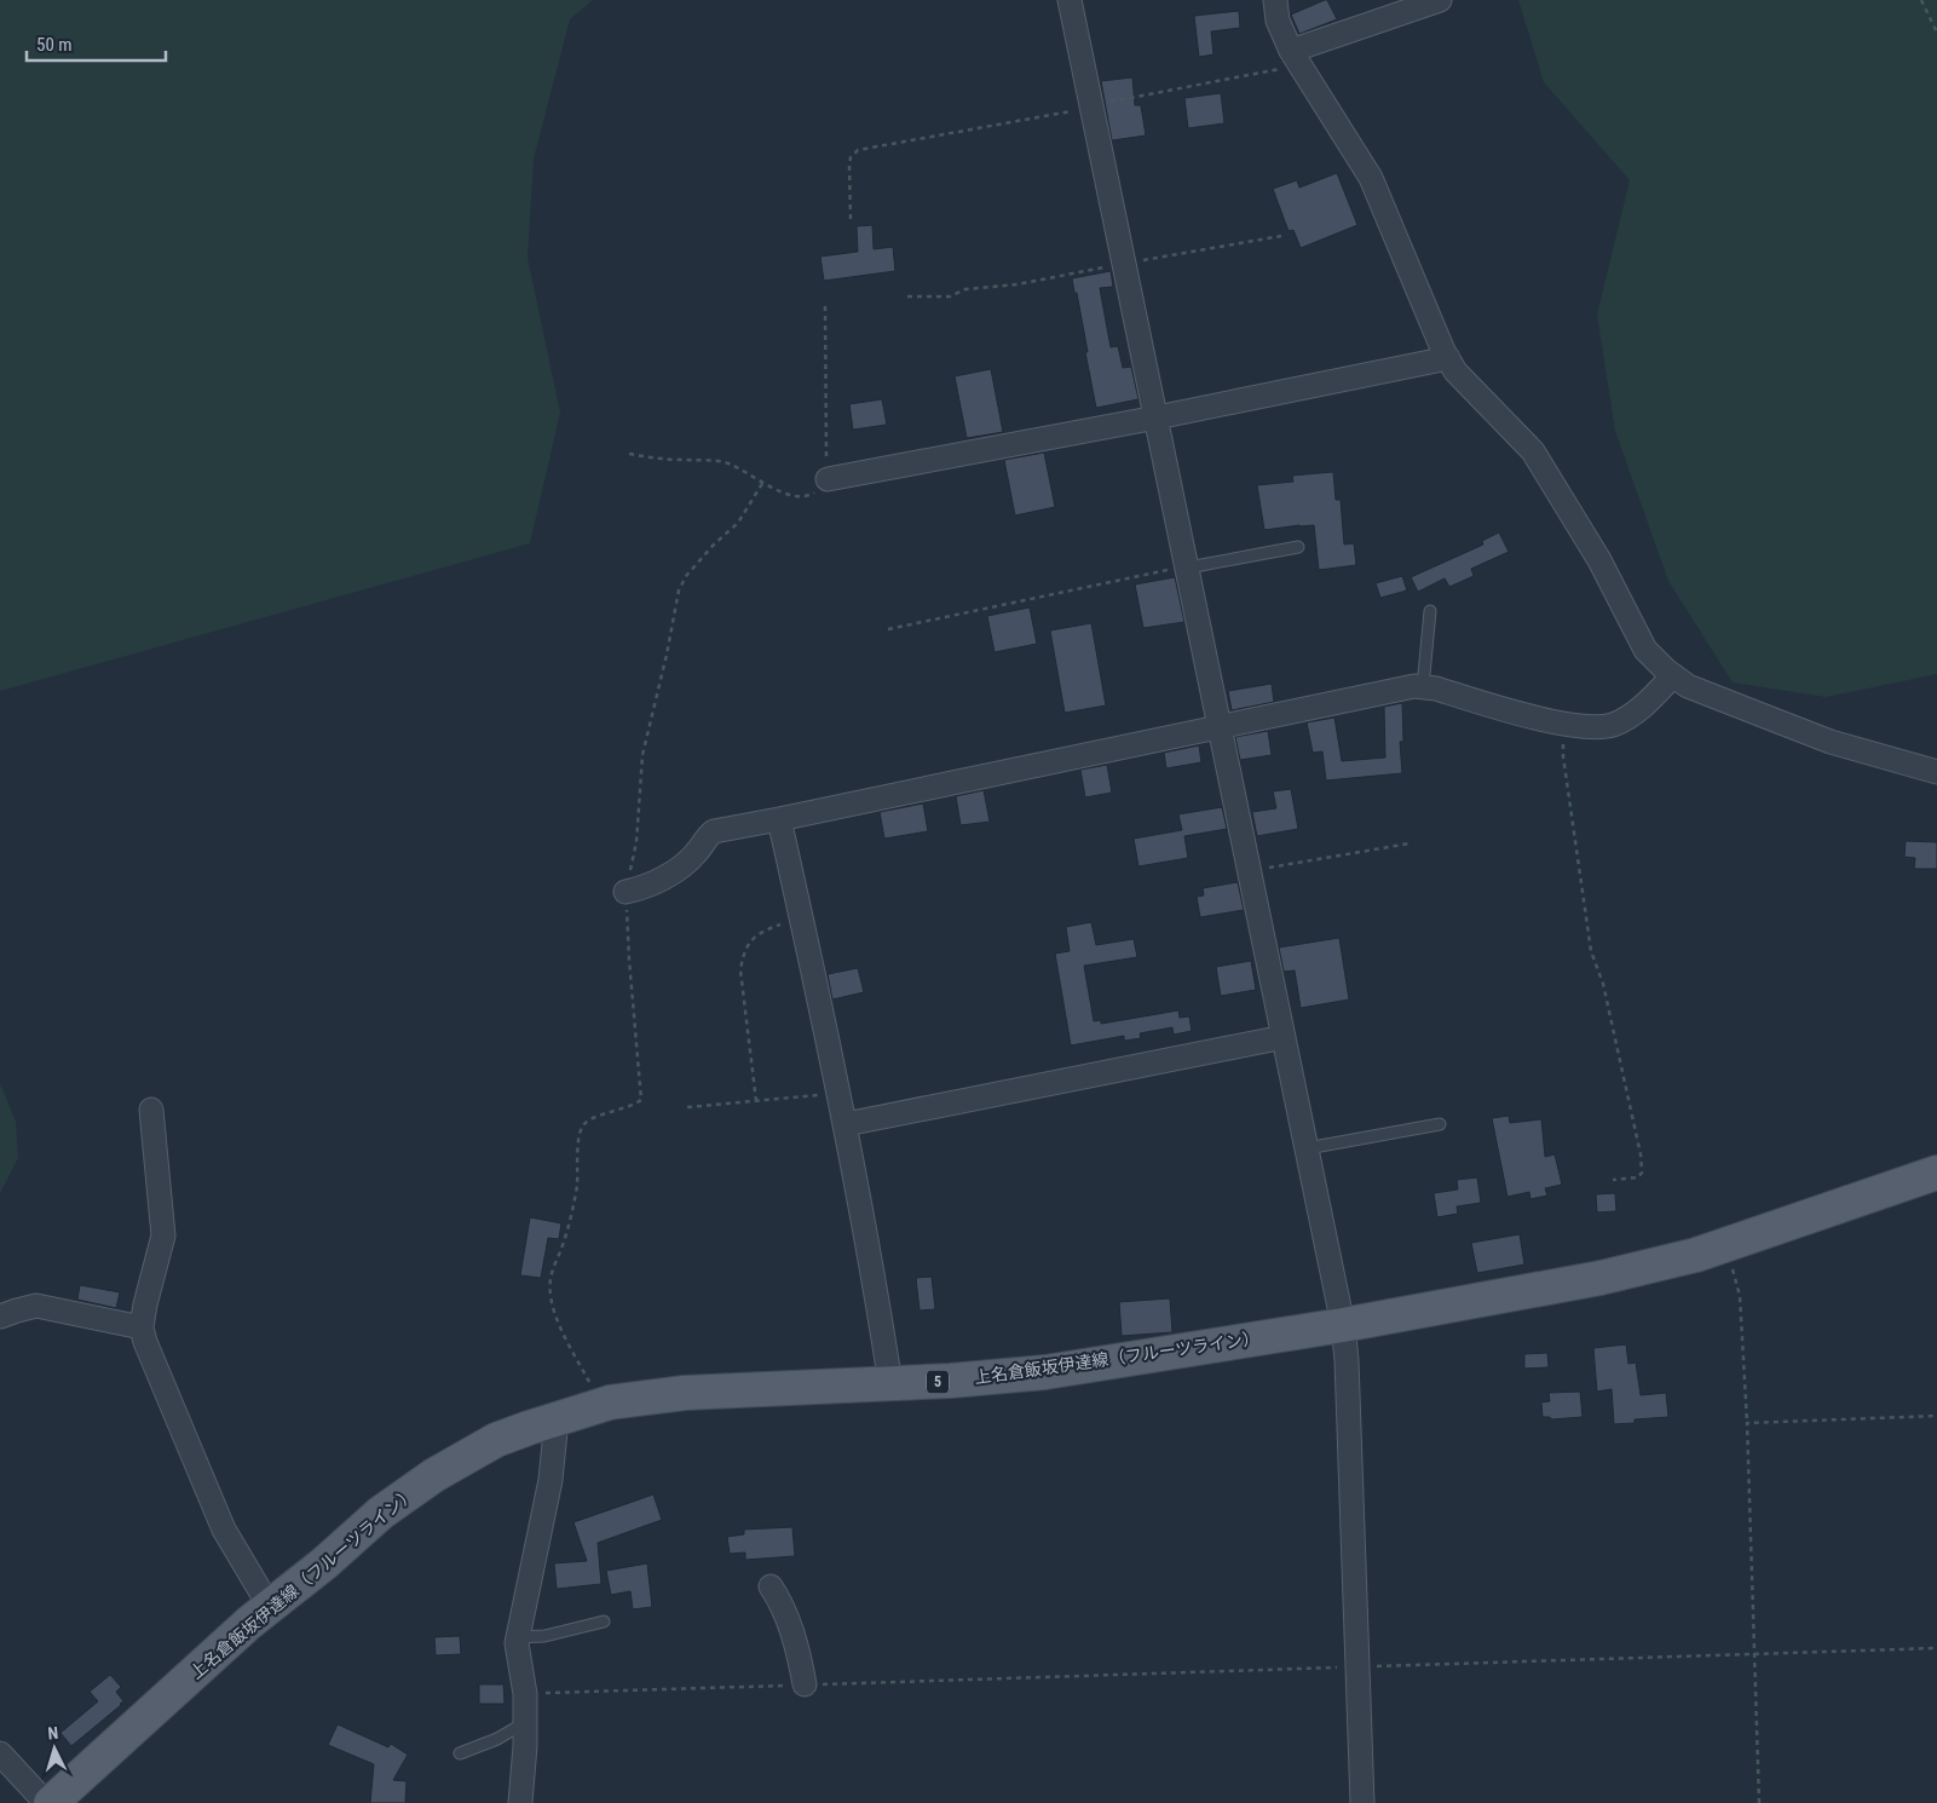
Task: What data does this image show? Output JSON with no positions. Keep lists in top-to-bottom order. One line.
{"streets":{"main road":["上名倉飯坂伊達線（フルーツライン）","5"]},"scale_bar":"50 m","north":"top"}
